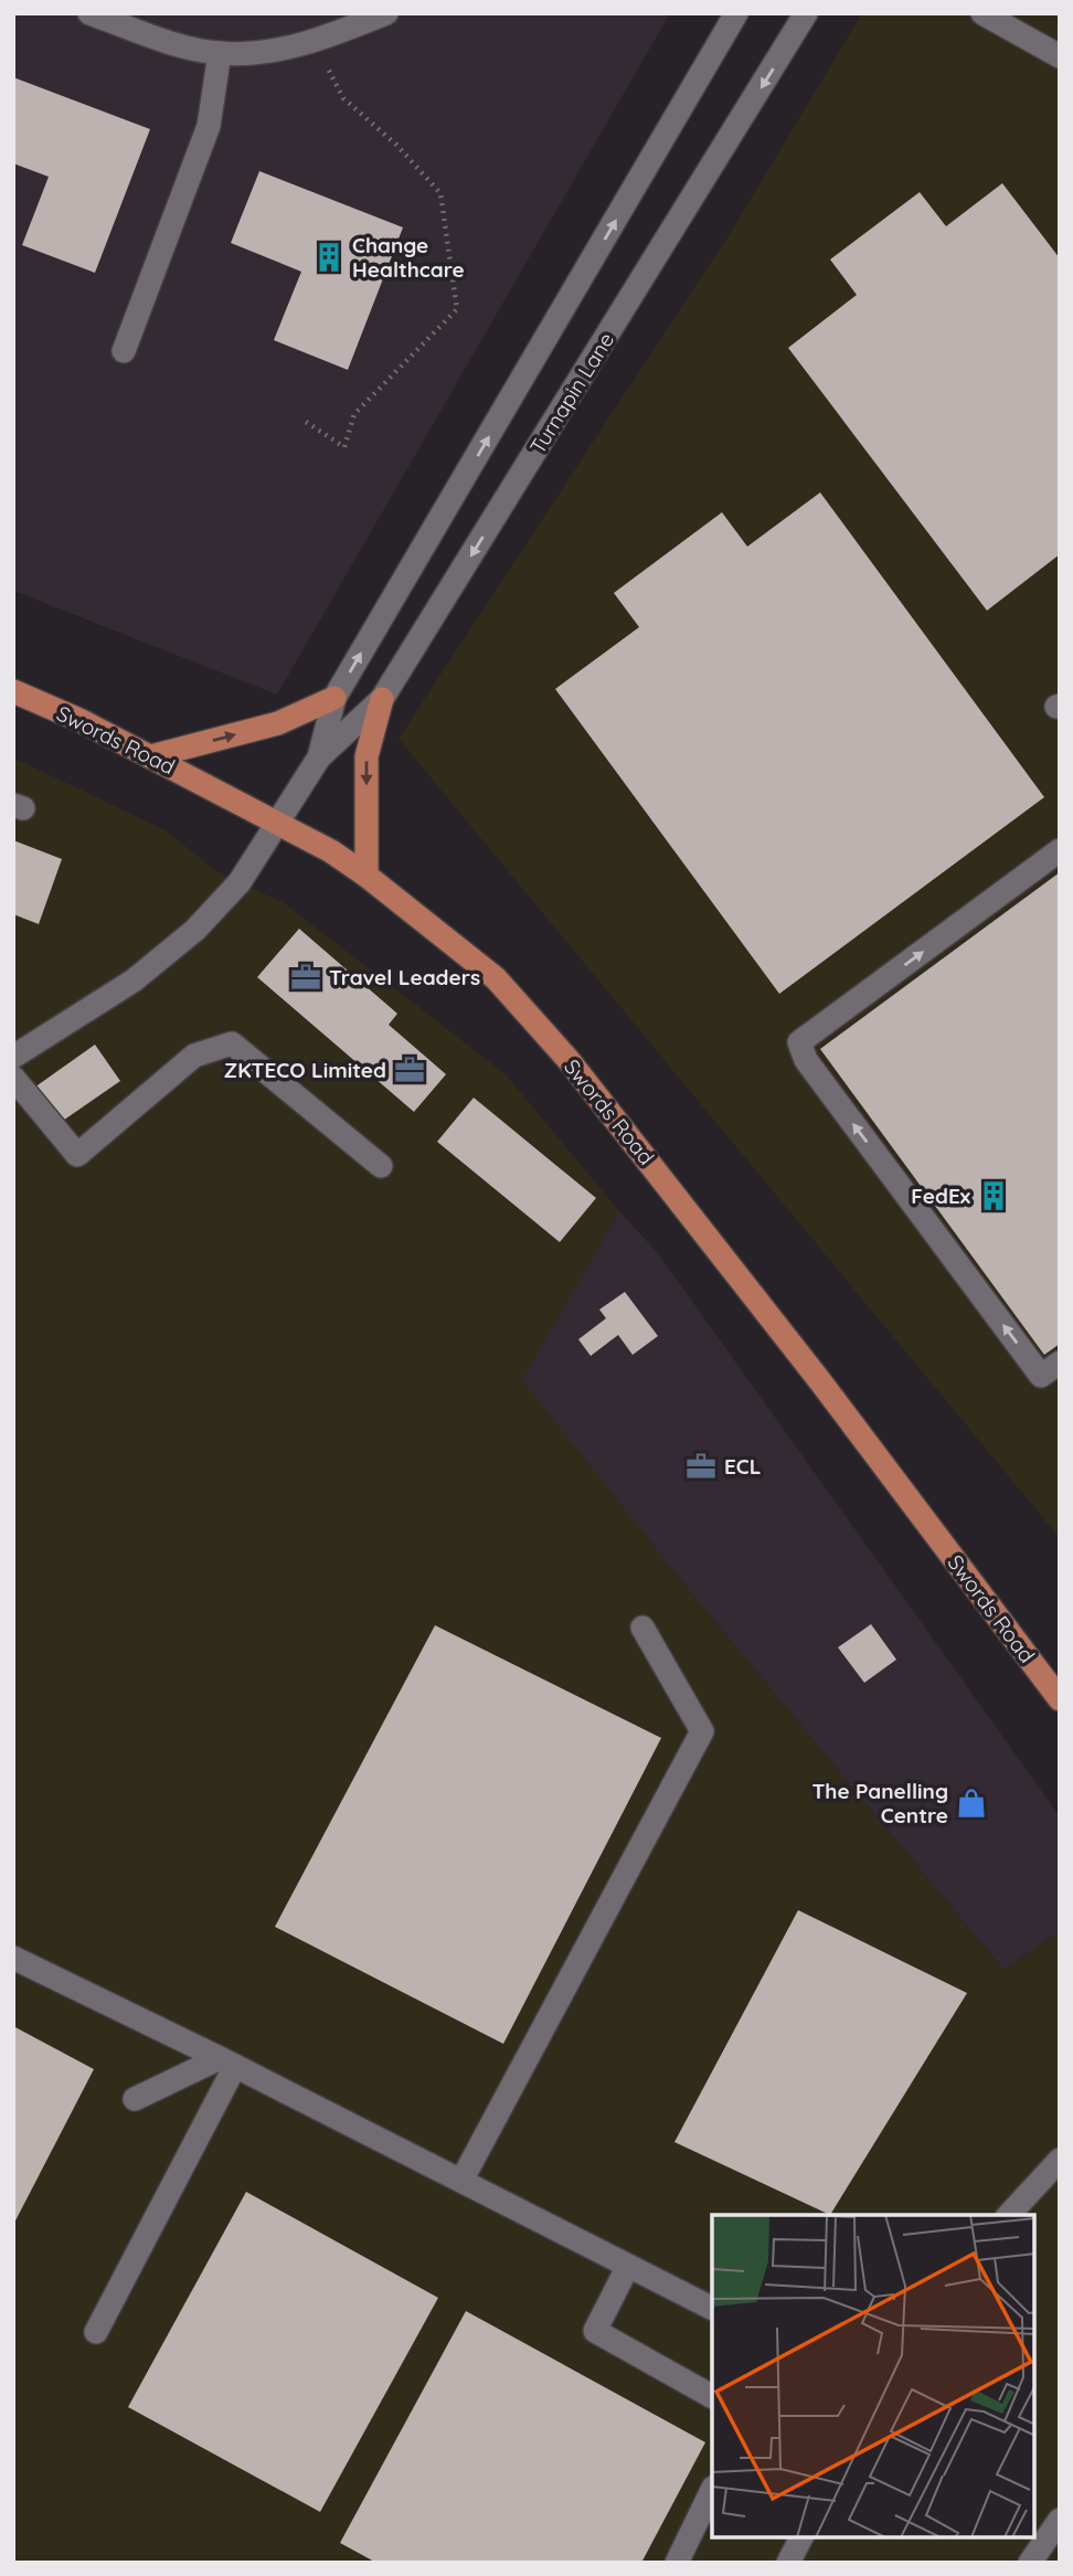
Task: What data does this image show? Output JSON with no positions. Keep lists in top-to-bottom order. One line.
{"streets":{"main road":["Swords Road"],"street":["Turnapin Lane"]},"crossings":[["Turnapin Lane","Swords Road"]],"places":{"building":["Change Healthcare","FedEx"],"office":["Travel Leaders","ZKTECO Limited","ECL"],"shop":["The Panelling Centre"]}}
